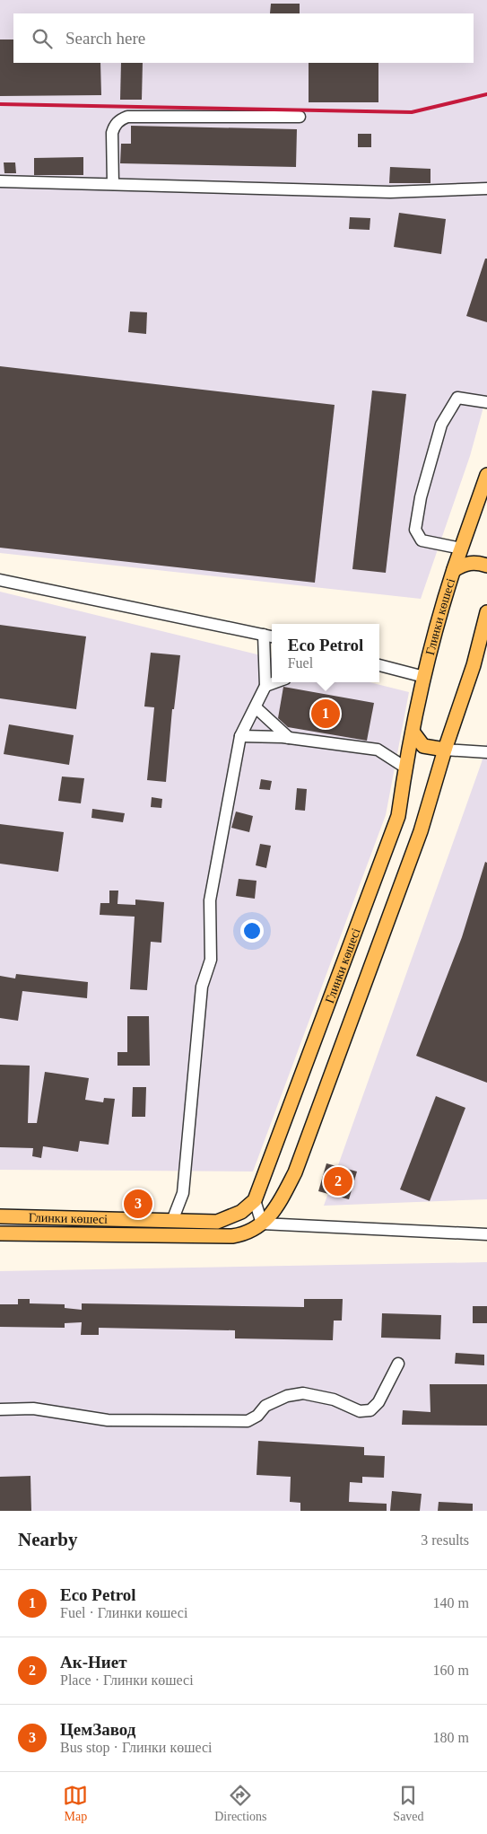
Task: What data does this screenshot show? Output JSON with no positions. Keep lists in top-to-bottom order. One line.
{"streets":{"main road":["Глинки көшесі"]},"page":{"search":"Search here","popup":["Eco Petrol","Fuel"],"pins":["1","2","3"],"heading":["Nearby","3 results"],"list":[{"mark":"1","name":"Eco Petrol","note":"Fuel · Глинки көшесі","value":"140 m"},{"mark":"2","name":"Ак-Ниет","note":"Place · Глинки көшесі","value":"160 m"},{"mark":"3","name":"ЦемЗавод","note":"Bus stop · Глинки көшесі","value":"180 m"}],"nav":["Map","Directions","Saved"]}}
